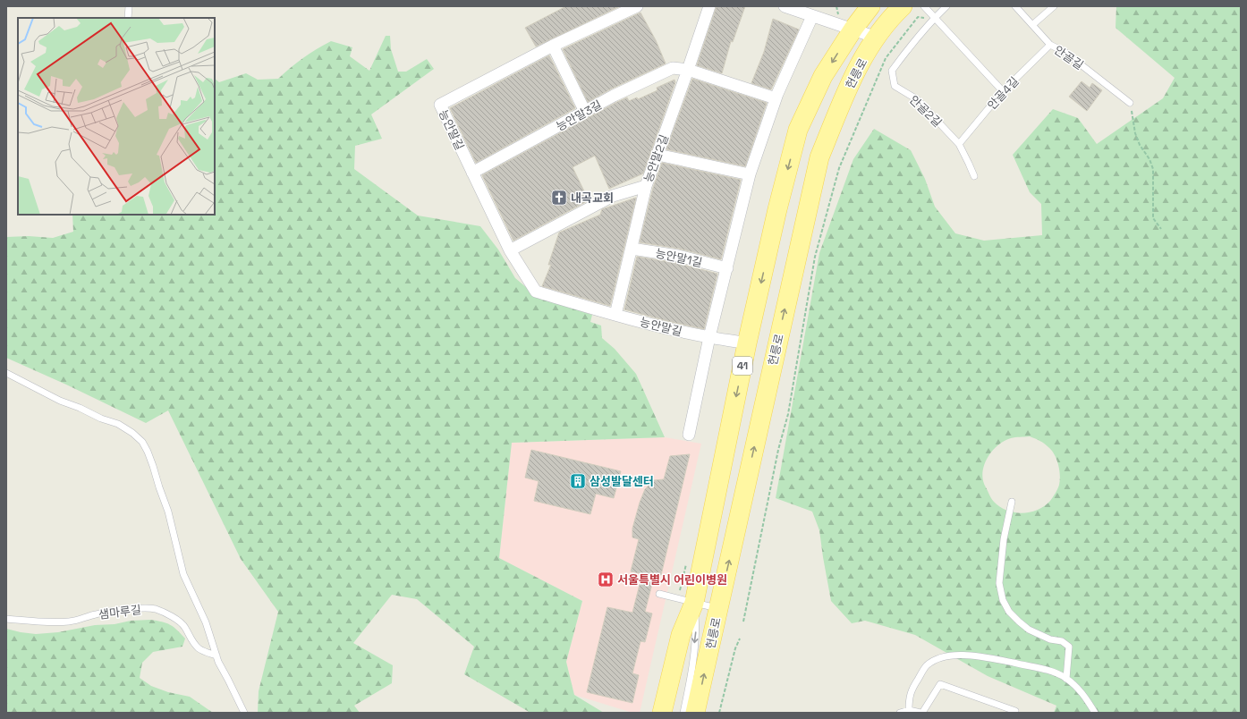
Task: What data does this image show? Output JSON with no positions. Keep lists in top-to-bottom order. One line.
{"streets":{"main road":["헌릉로","41"],"street":["능안말3길","능안말길","능안말2길","능안말1길"],"lane":["안골길","안골4길","안골2길","샘마루길"]},"crossings":[["안골길","안골4길"],["안골4길","안골2길"],["능안말3길","능안말길"],["능안말3길","능안말2길"],["능안말길","능안말2길"],["능안말길","41"],["능안말2길","능안말1길"]],"places":{"church":["내곡교회"],"building":["삼성발달센터"],"hospital":["서울특별시 어린이병원"]}}
